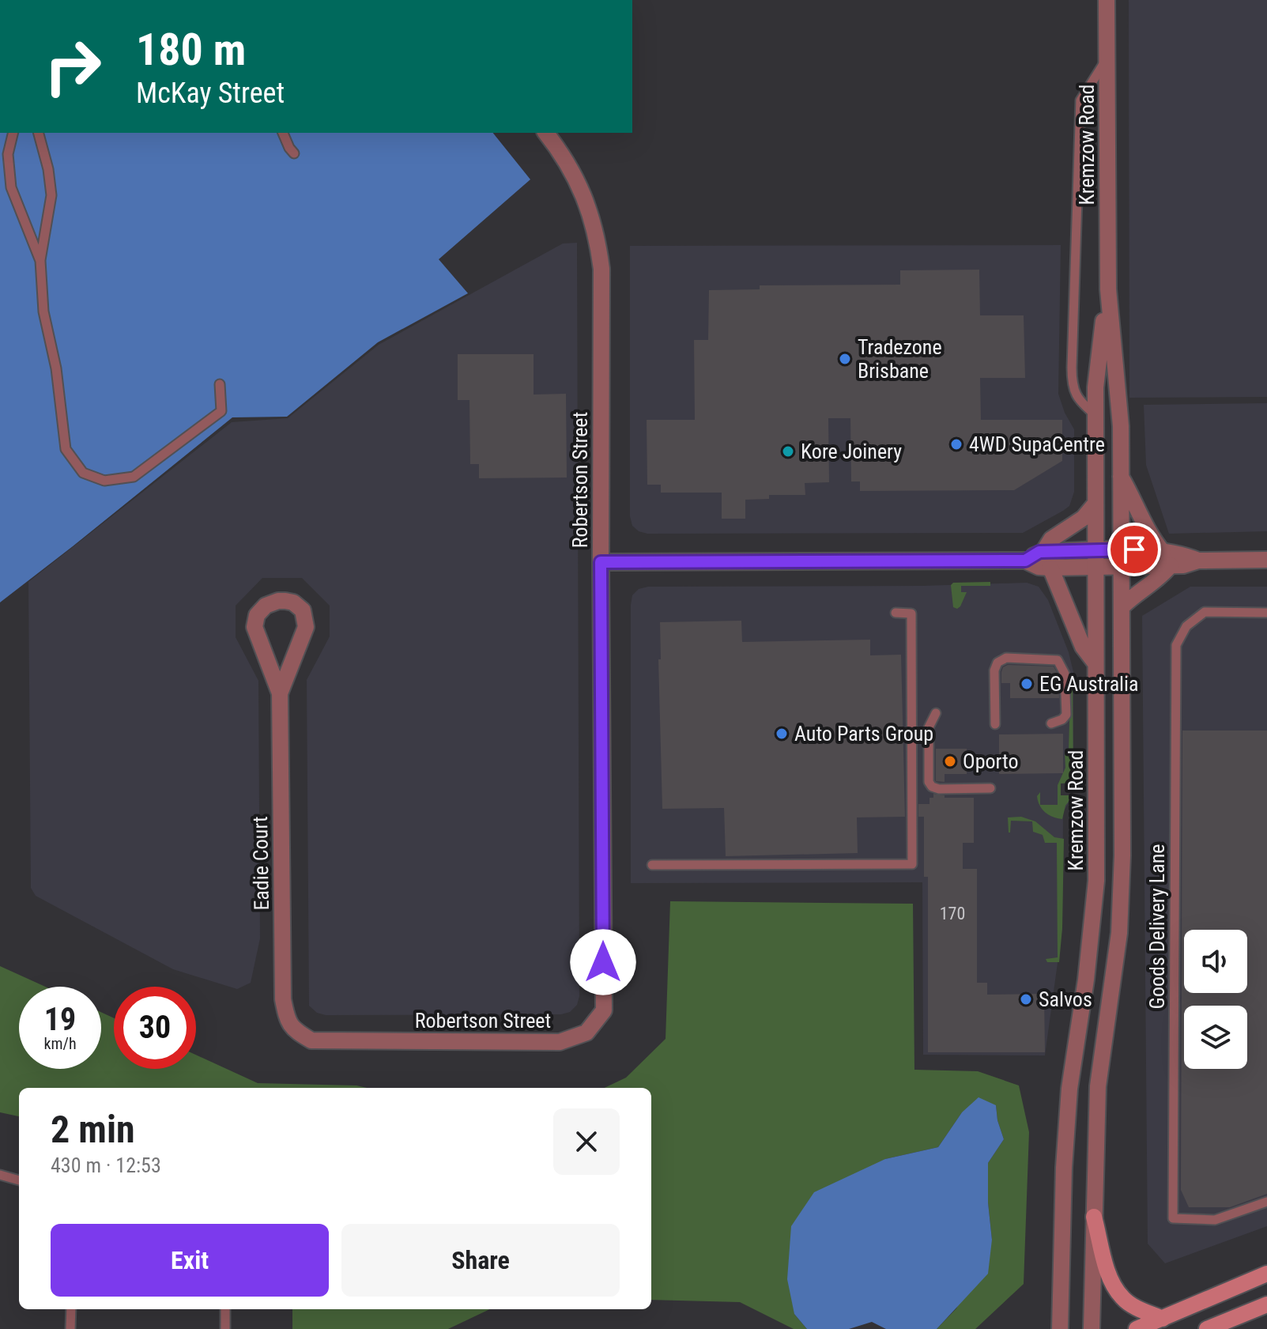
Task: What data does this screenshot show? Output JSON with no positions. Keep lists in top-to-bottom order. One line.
{"streets":{"street":["Kremzow Road","Robertson Street","Eadie Court"],"lane":["Goods Delivery Lane"]},"crossings":[["Robertson Street","Eadie Court"]],"places":["Tradezone Brisbane","4WD SupaCentre","Kore Joinery","EG Australia","Auto Parts Group","Oporto","Salvos"],"house_numbers":["170"],"page":{"turn":["180 m","McKay Street"],"speed":"19 km/h","limit":"30","heading":["2 min","430 m · 12:53"],"buttons":["Exit","Share"]}}
